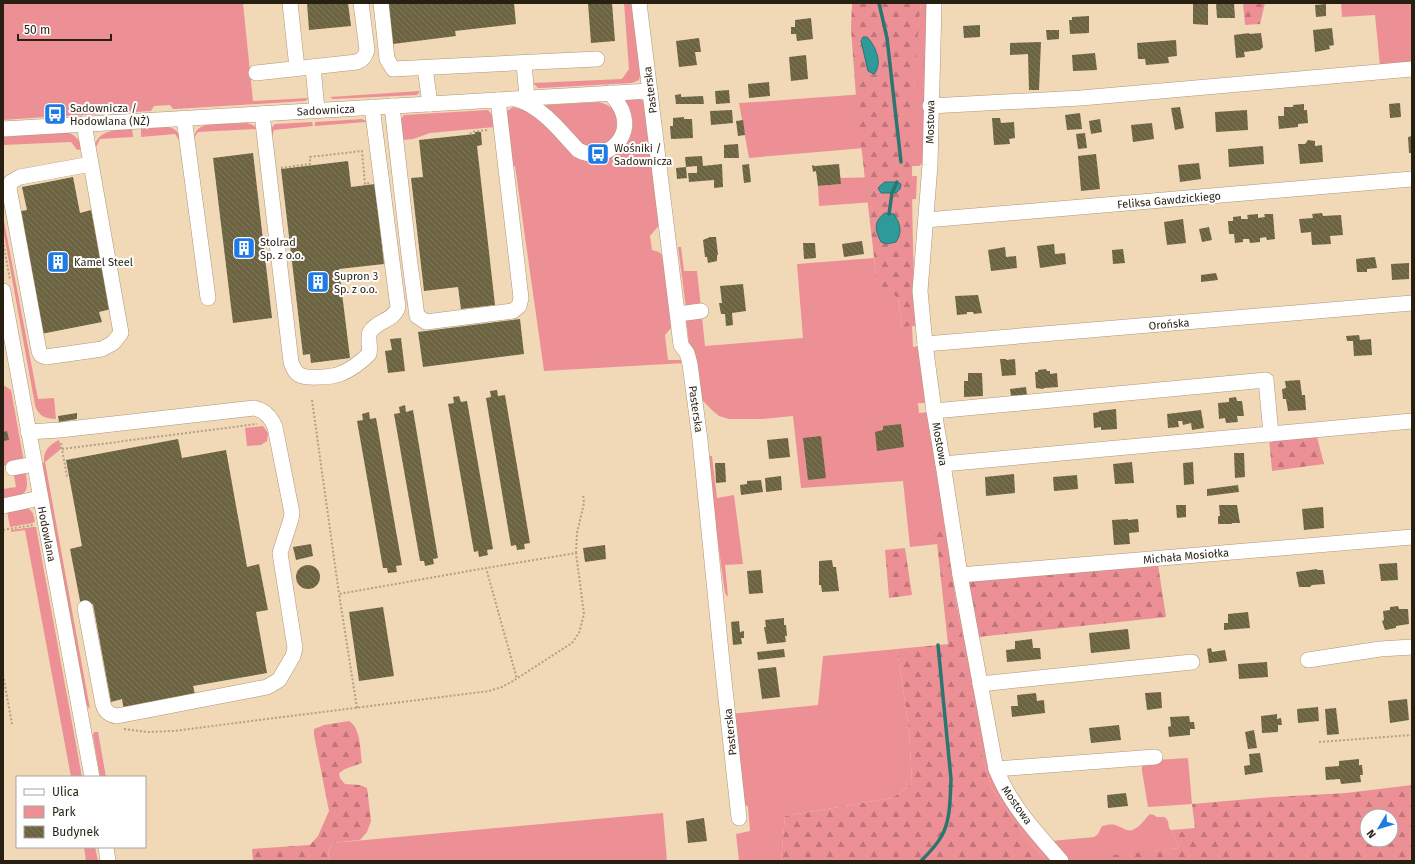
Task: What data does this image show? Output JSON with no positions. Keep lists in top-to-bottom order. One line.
{"streets":{"street":["Pasterska","Sadownicza","Mostowa","Feliksa Gawdzickiego","Orońska","Hodowlana","Michała Mosiołka"]},"crossings":[["Pasterska","Sadownicza"],["Mostowa","Feliksa Gawdzickiego"],["Mostowa","Orońska"],["Mostowa","Michała Mosiołka"]],"places":{"bus stop":["Sadownicza / Hodowlana (NŻ)","Wośniki / Sadownicza"],"building":["Stolrad Sp. z o.o.","Kamel Steel","Supron 3 Sp. z o.o."]},"legend":["Ulica","Park","Budynek"],"scale_bar":"50 m","north":"bottom left"}
